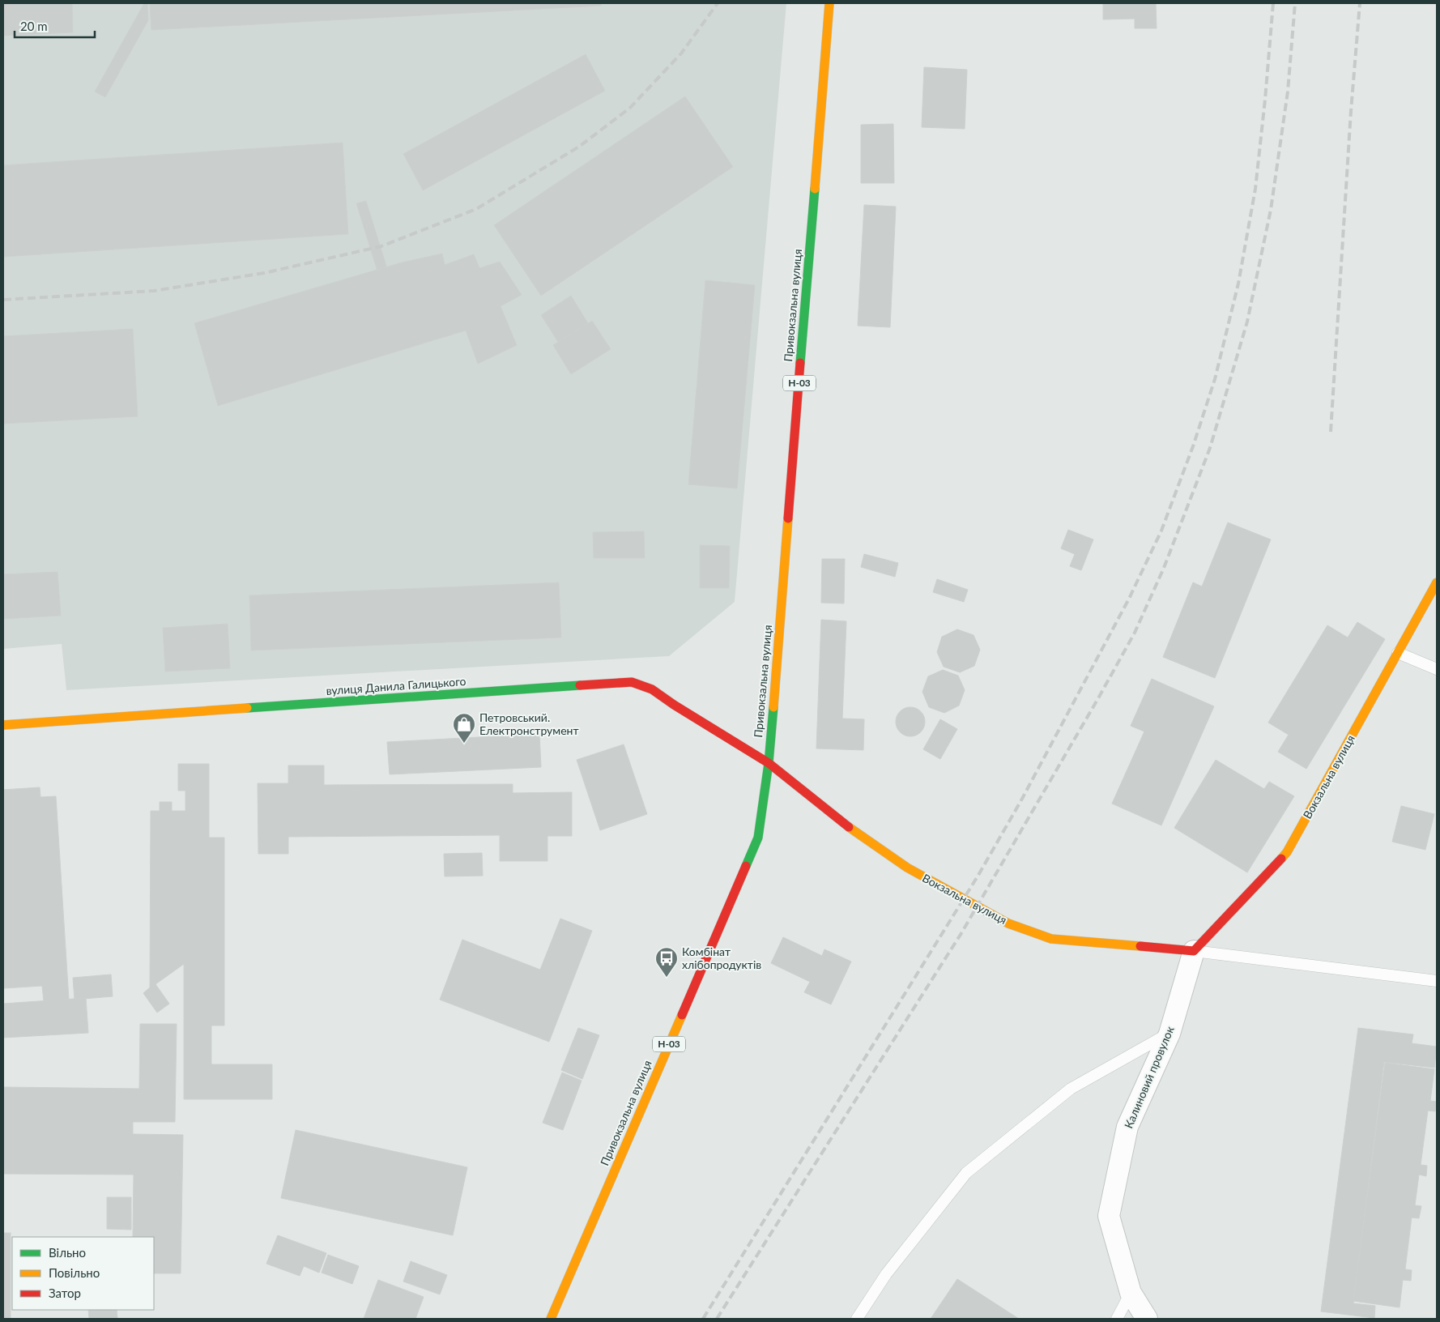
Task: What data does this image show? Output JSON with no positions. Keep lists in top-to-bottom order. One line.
{"streets":{"street":["Привокзальна вулиця","Н-03","вулиця Данила Галицького","Вокзальна вулиця","Калиновий провулок"]},"crossings":[["Привокзальна вулиця","вулиця Данила Галицького"],["Привокзальна вулиця","Вокзальна вулиця"],["вулиця Данила Галицького","Вокзальна вулиця"],["Вокзальна вулиця","Калиновий провулок"]],"places":{"shop":["Петровський. Електронструмент"],"bus stop":["Комбінат хлібопродуктів"]},"legend":["Вільно","Повільно","Затор"],"scale_bar":"20 m"}
